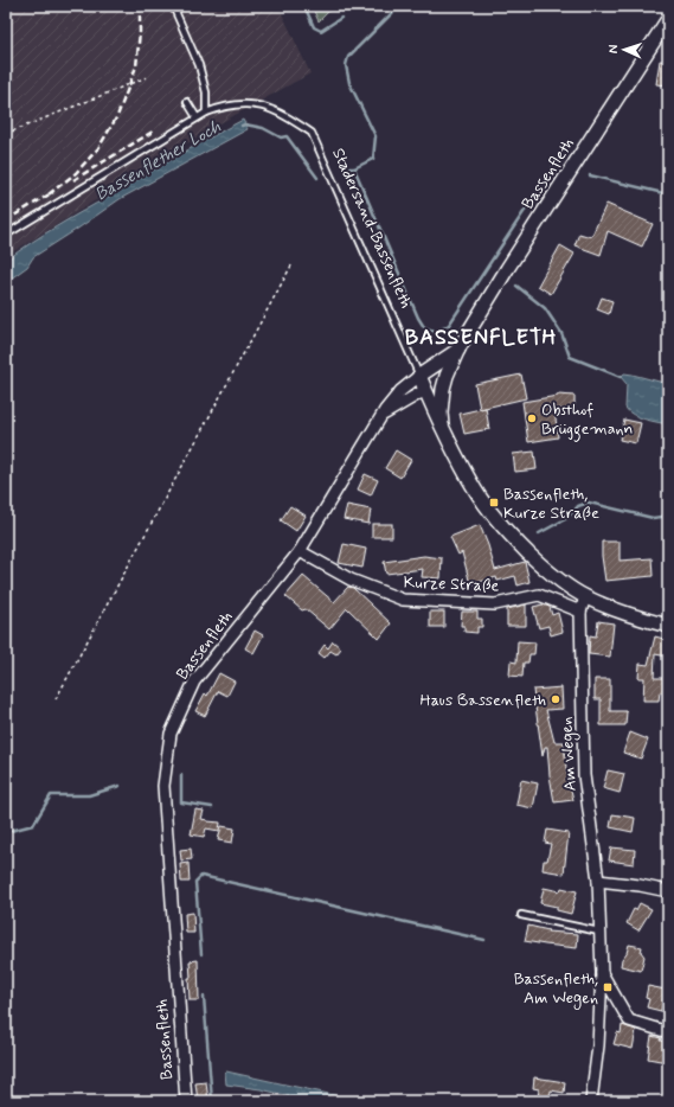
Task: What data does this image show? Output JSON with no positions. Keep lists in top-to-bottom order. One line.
{"streets":{"street":["Bassenfleth","Stadersand-Bassenfleth","Kurze Straße","Am Wegen"]},"crossings":[["Bassenfleth","Stadersand-Bassenfleth"],["Bassenfleth","Kurze Straße"],["Stadersand-Bassenfleth","Am Wegen"],["Kurze Straße","Am Wegen"]],"districts":["BASSENFLETH"],"water":["Bassenflether Loch"],"places":{"other":["Obsthof Brüggemann","Haus Bassenfleth"],"transit":["Bassenfleth, Kurze Straße","Bassenfleth, Am Wegen"]},"north":"left"}
